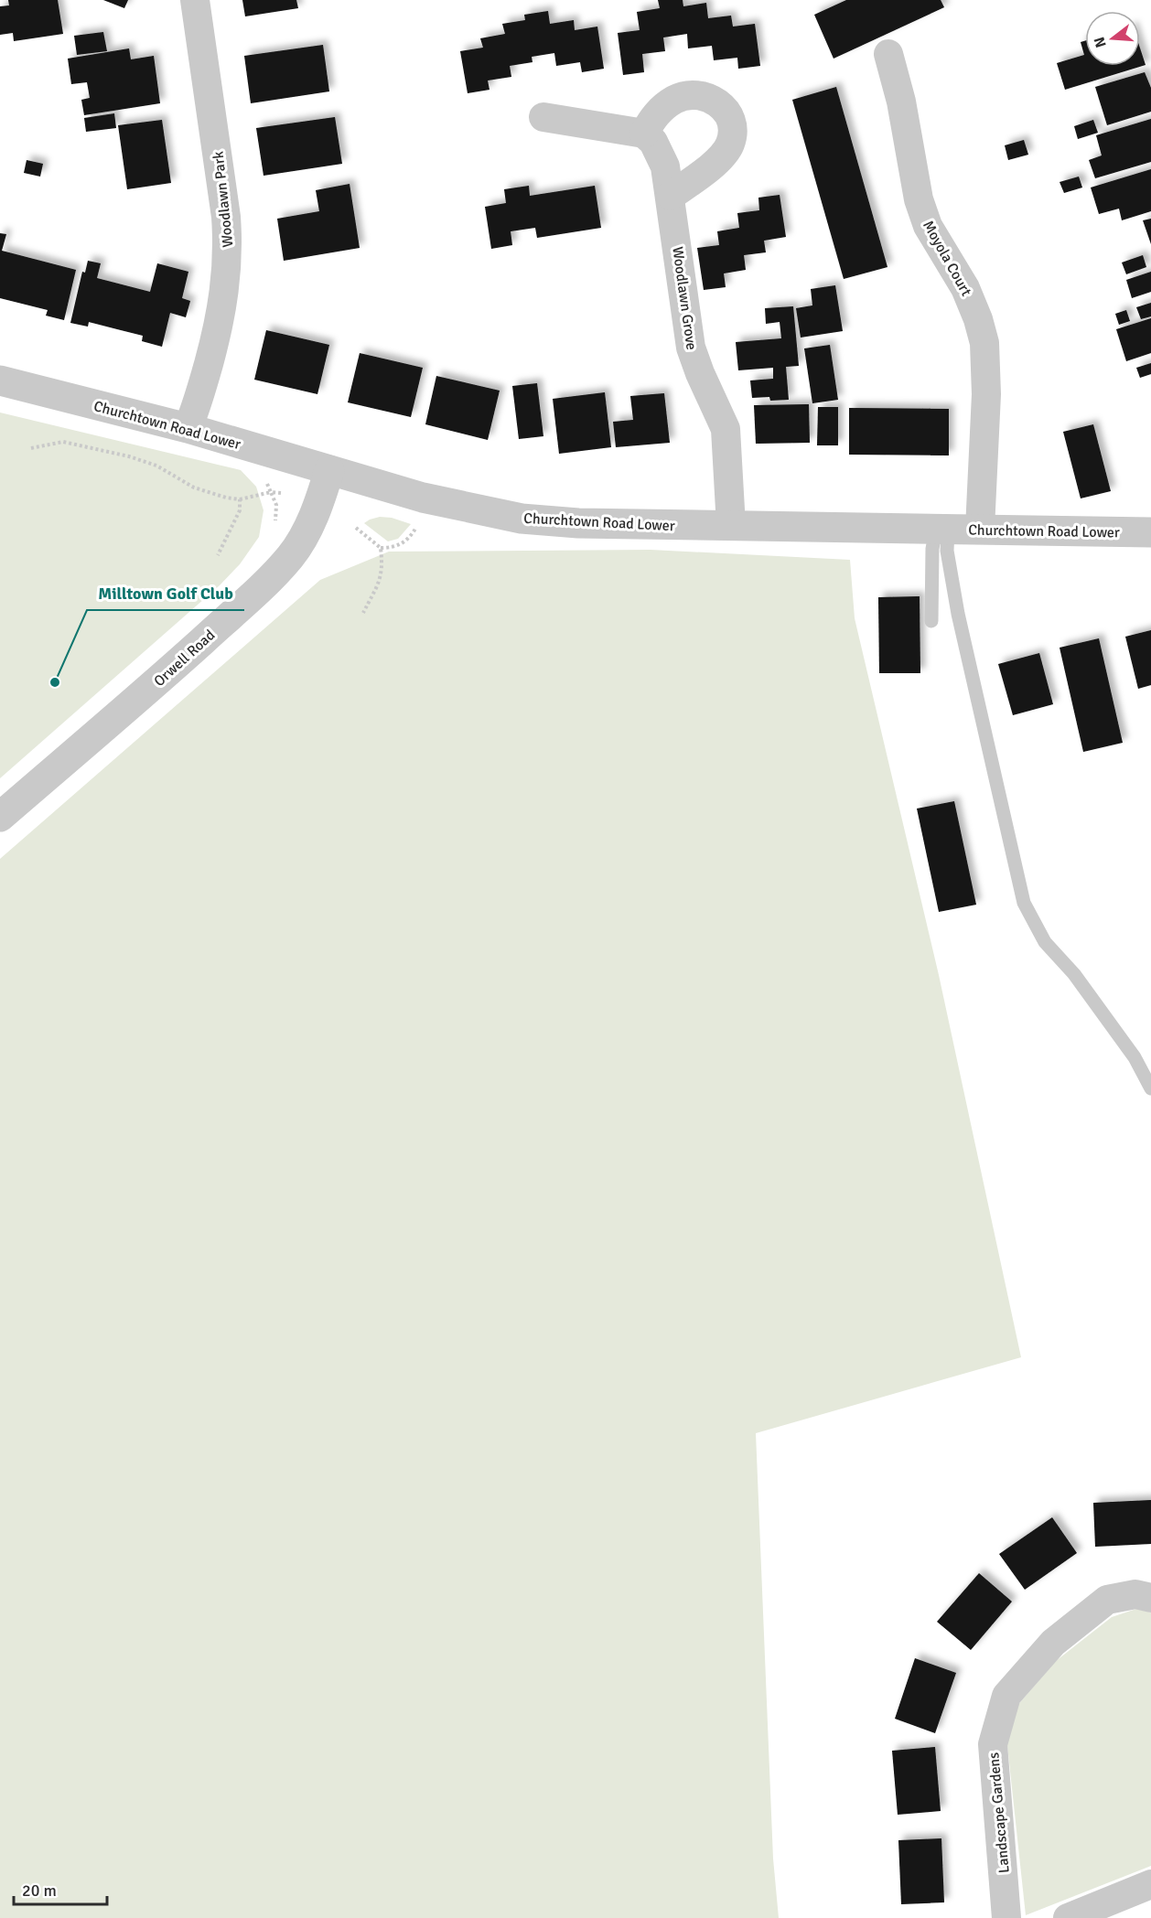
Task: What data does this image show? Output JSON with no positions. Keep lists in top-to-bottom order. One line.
{"streets":{"street":["Woodlawn Park","Moyola Court","Woodlawn Grove","Churchtown Road Lower","Orwell Road","Landscape Gardens"]},"crossings":[["Woodlawn Park","Churchtown Road Lower"],["Moyola Court","Churchtown Road Lower"],["Woodlawn Grove","Churchtown Road Lower"],["Churchtown Road Lower","Orwell Road"]],"places":["Milltown Golf Club"],"scale_bar":"20 m","north":"left"}
